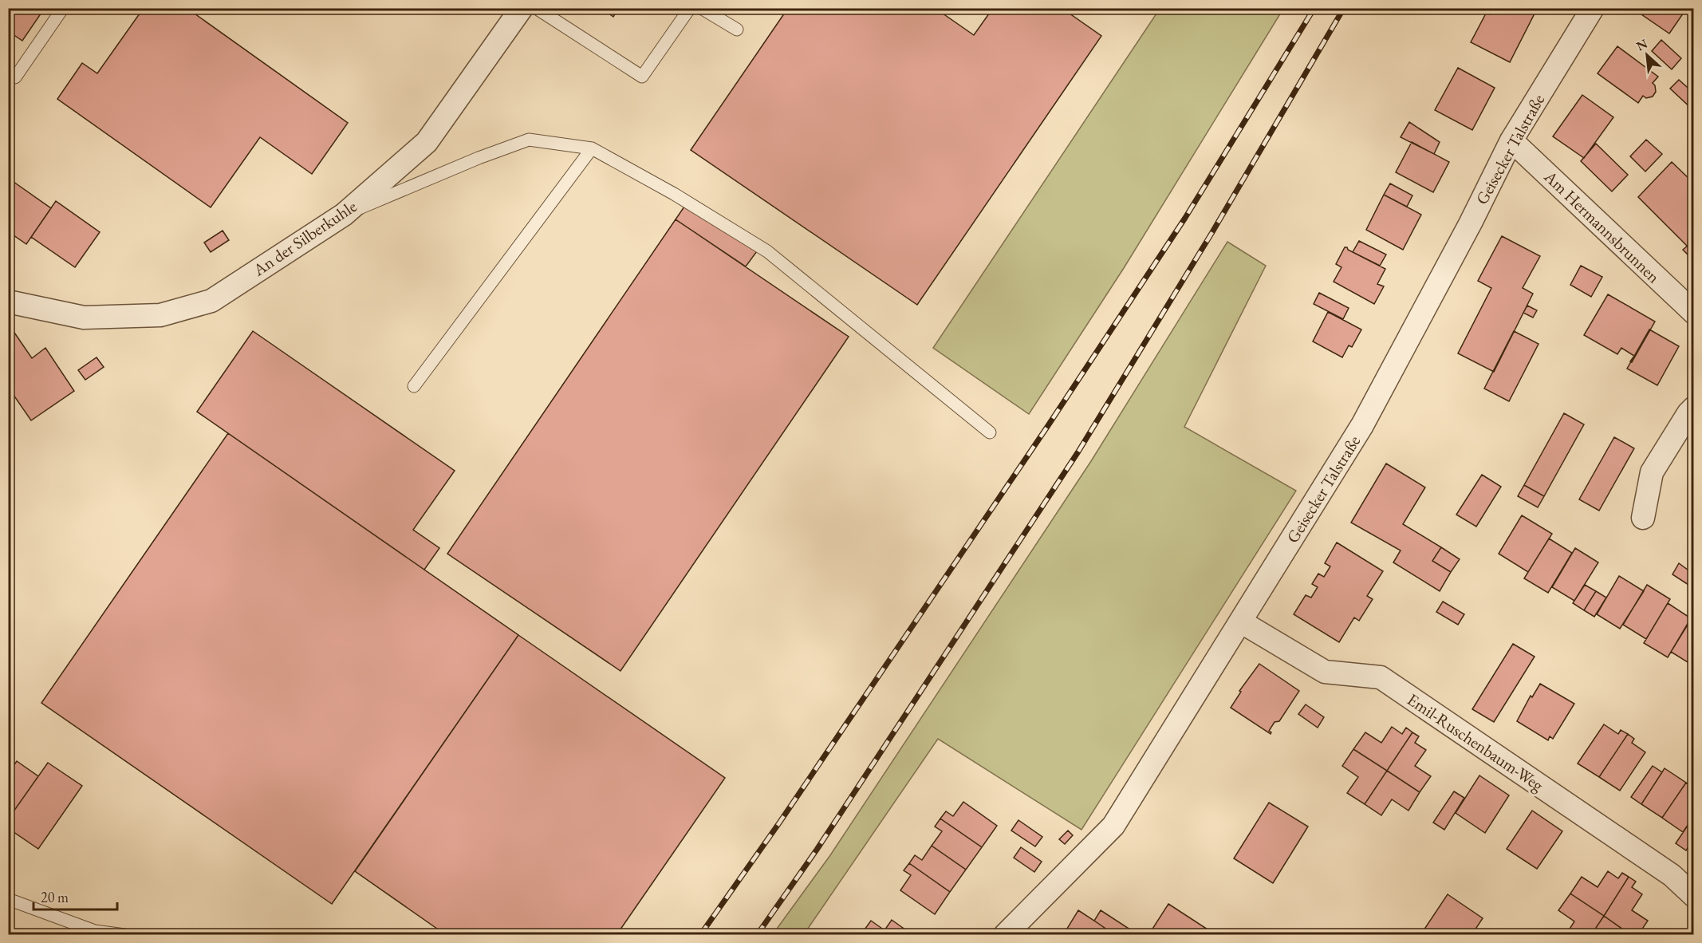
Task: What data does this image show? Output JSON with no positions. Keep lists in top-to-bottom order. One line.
{"streets":{"street":["Geisecker Talstraße","Am Hermannsbrunnen","An der Silberkuhle","Emil-Ruschenbaum-Weg"]},"crossings":[["Geisecker Talstraße","Am Hermannsbrunnen"],["Geisecker Talstraße","Emil-Ruschenbaum-Weg"]],"scale_bar":"20 m","north":"top left"}
